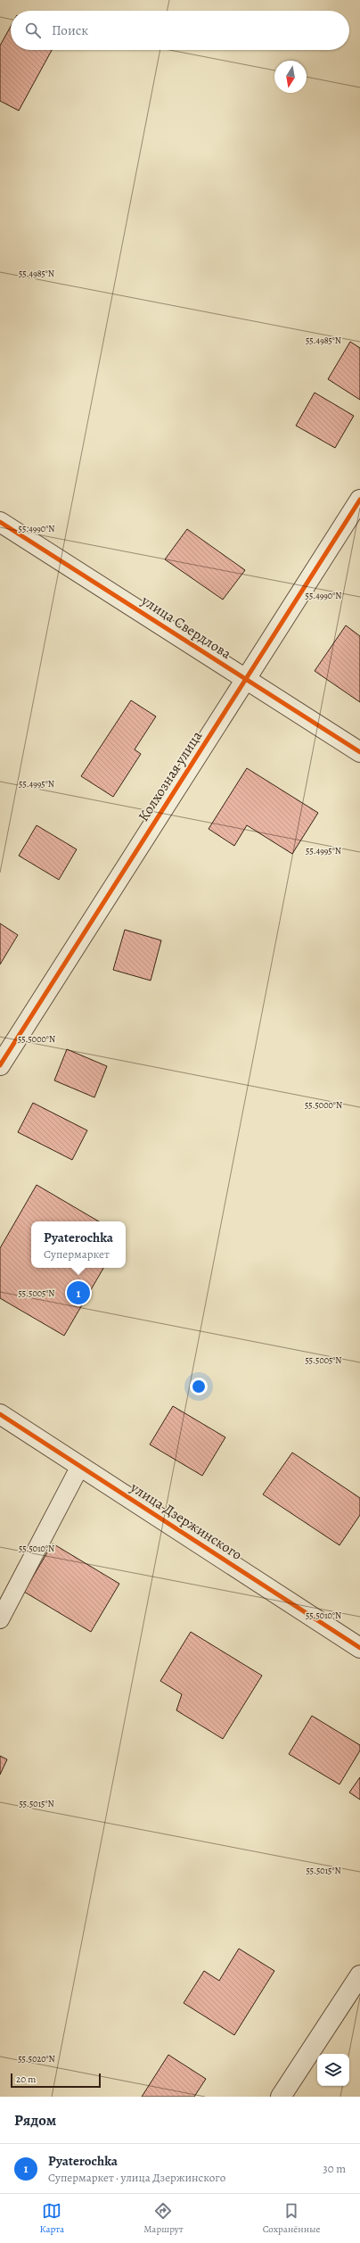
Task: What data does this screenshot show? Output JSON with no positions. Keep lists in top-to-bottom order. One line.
{"streets":{"street":["улица Свердлова","Колхозная улица","улица Дзержинского"]},"crossings":[["улица Свердлова","Колхозная улица"]],"scale_bar":"20 m","north":"bottom","page":{"search":"Поиск","popup":["Pyaterochka","Супермаркет"],"pins":"1","scale":"20 m","heading":"Рядом","list":[{"mark":"1","name":"Pyaterochka","note":"Супермаркет · улица Дзержинского","value":"30 m"}],"nav":["Карта","Маршрут","Сохранённые"]},"coordinates":["55.4985°N","55.4990°N","55.4995°N","55.5000°N","55.5005°N","55.5010°N","55.5015°N","55.5020°N"]}
